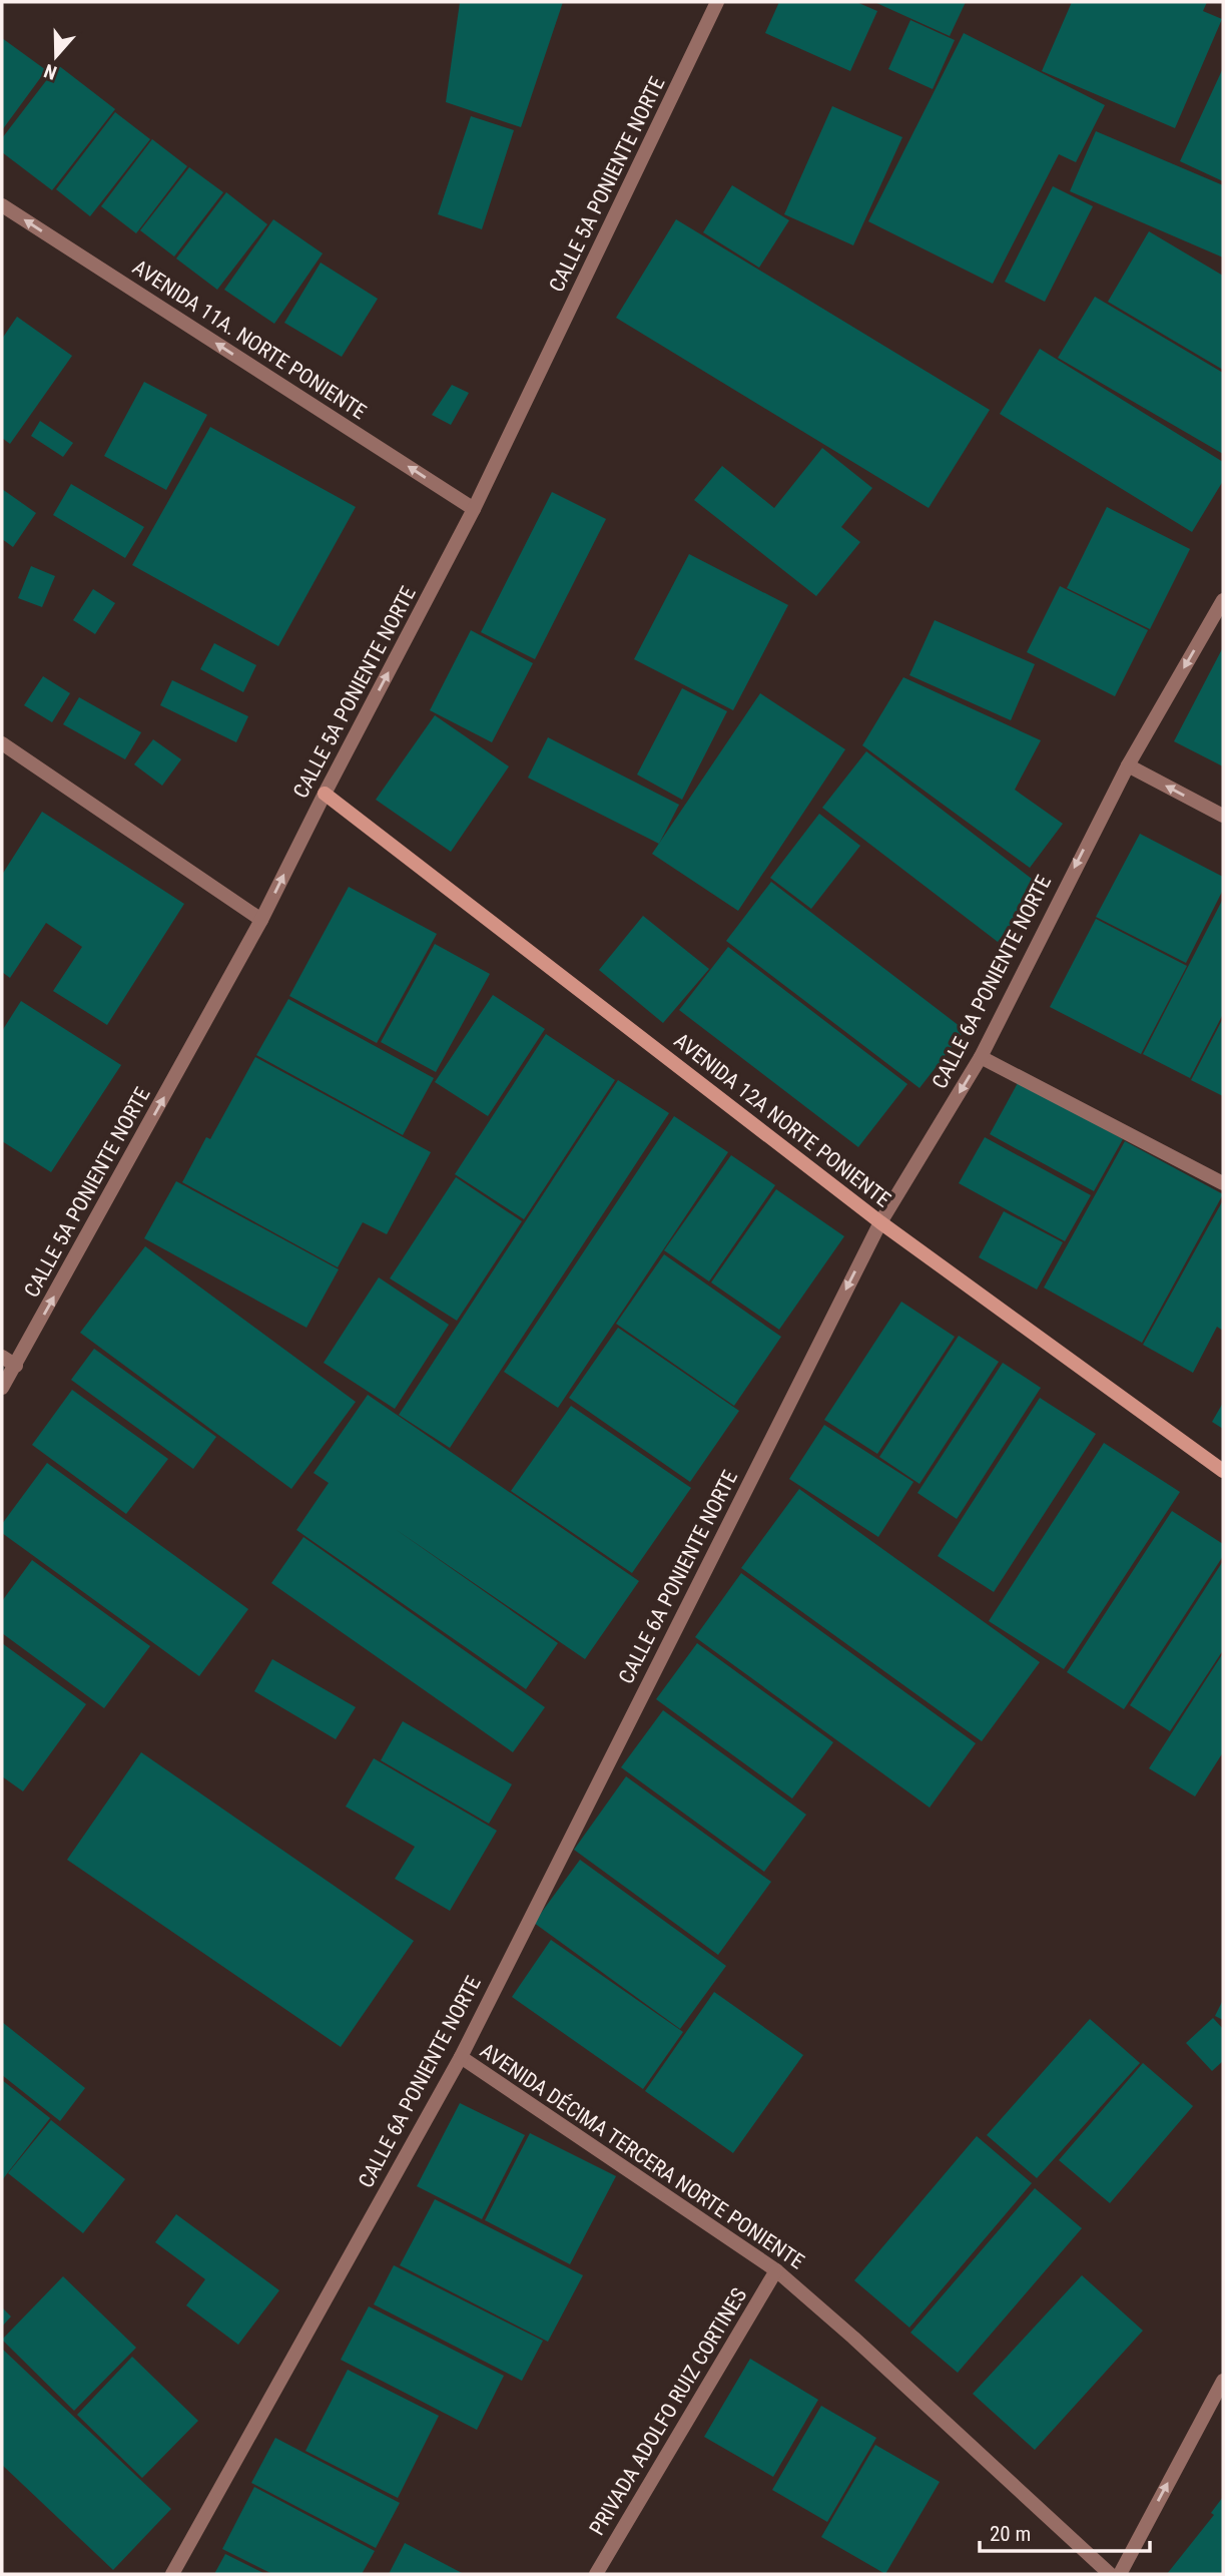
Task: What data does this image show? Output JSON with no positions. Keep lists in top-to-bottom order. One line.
{"streets":{"street":["CALLE 5A PONIENTE NORTE","AVENIDA 11A. NORTE PONIENTE","CALLE 6A PONIENTE NORTE","AVENIDA 12A NORTE PONIENTE","AVENIDA DÉCIMA TERCERA NORTE PONIENTE","PRIVADA ADOLFO RUIZ CORTINES"]},"crossings":[["CALLE 5A PONIENTE NORTE","AVENIDA 11A. NORTE PONIENTE"],["CALLE 5A PONIENTE NORTE","AVENIDA 12A NORTE PONIENTE"],["CALLE 6A PONIENTE NORTE","AVENIDA 12A NORTE PONIENTE"],["CALLE 6A PONIENTE NORTE","AVENIDA DÉCIMA TERCERA NORTE PONIENTE"],["AVENIDA DÉCIMA TERCERA NORTE PONIENTE","PRIVADA ADOLFO RUIZ CORTINES"]],"one_way":["CALLE 5A PONIENTE NORTE","AVENIDA 11A. NORTE PONIENTE","CALLE 6A PONIENTE NORTE"],"scale_bar":"20 m","north":"bottom"}
